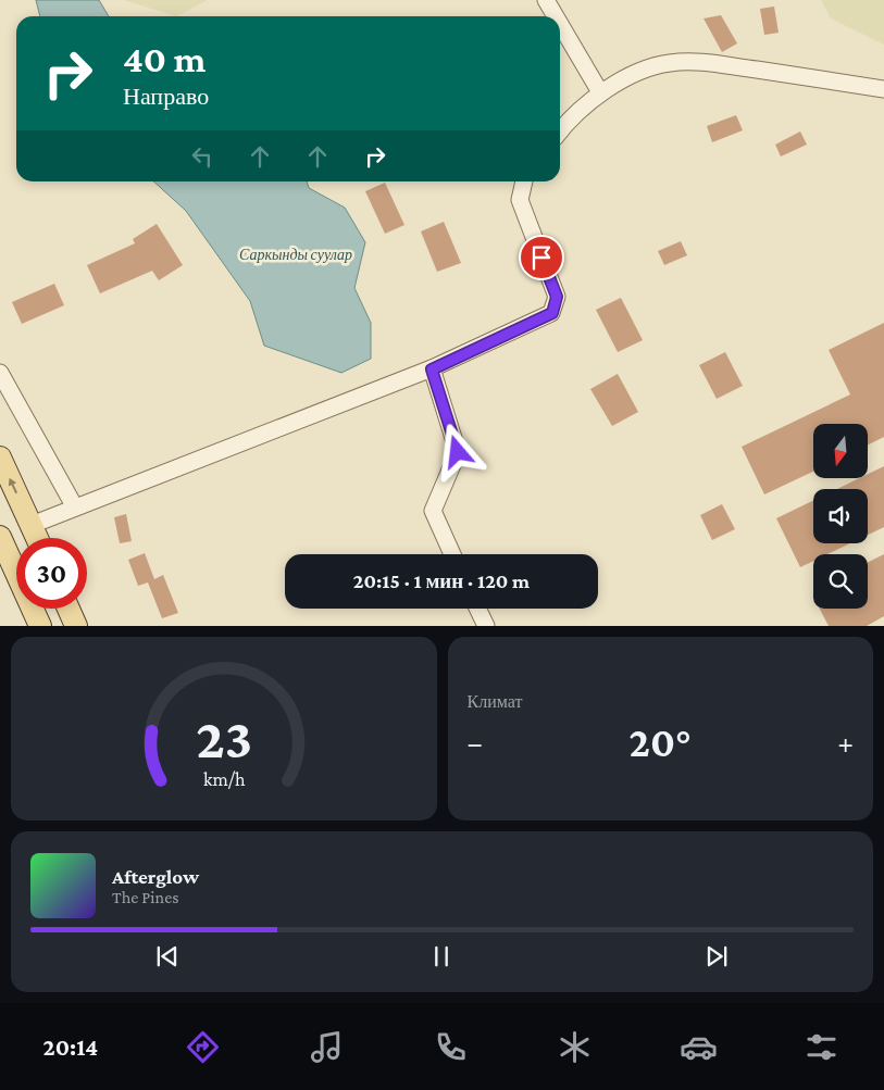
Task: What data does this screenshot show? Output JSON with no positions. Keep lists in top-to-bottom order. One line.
{"water":["Саркынды суулар"],"north":"bottom","page":{"turn":["40 m","Направо"],"limit":"30","trip":"20:15 · 1 мин · 120 m","tile":"Климат","heat":["−","20°","+"],"song":["Afterglow","The Pines"],"tabs":"20:14","gauge":["23","km/h"]}}
